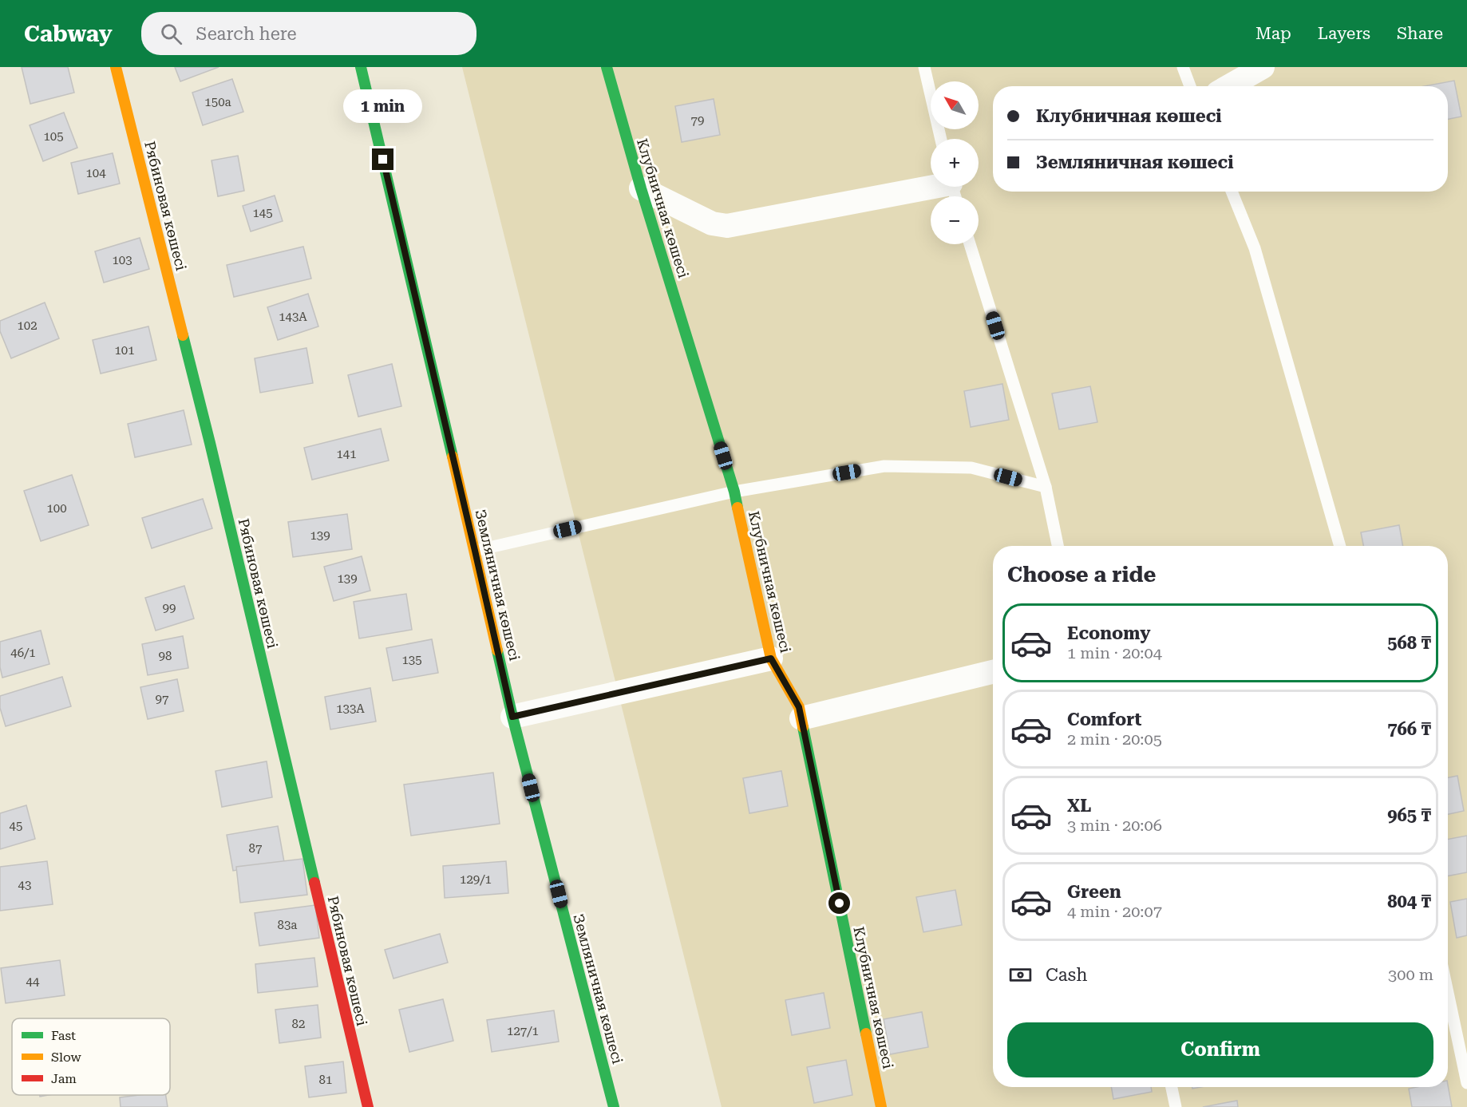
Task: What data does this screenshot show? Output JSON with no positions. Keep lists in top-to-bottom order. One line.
{"streets":{"street":["Рябиновая көшесі","Клубничная көшесі","Земляничная көшесі"]},"house_numbers":["150а","79","105","104","145","103","143А","102","101","141","100","139","139","99","46/1","98","135","97","133А","45","87","129/1","43","83а","44","82","127/1","81"],"legend":["Fast","Slow","Jam"],"north":"top left","page":{"header":"Cabway","search":"Search here","nav":["Map","Layers","Share"],"map_buttons":["+","−"],"banner":["Клубничная көшесі","Земляничная көшесі"],"bubble":"1 min","heading":"Choose a ride","list":[{"name":"Economy","note":"1 min · 20:04","value":"568 ₸"},{"name":"Comfort","note":"2 min · 20:05","value":"766 ₸"},{"name":"XL","note":"3 min · 20:06","value":"965 ₸"},{"name":"Green","note":"4 min · 20:07","value":"804 ₸"}],"pay":["Cash","300 m"],"buttons":"Confirm"}}
